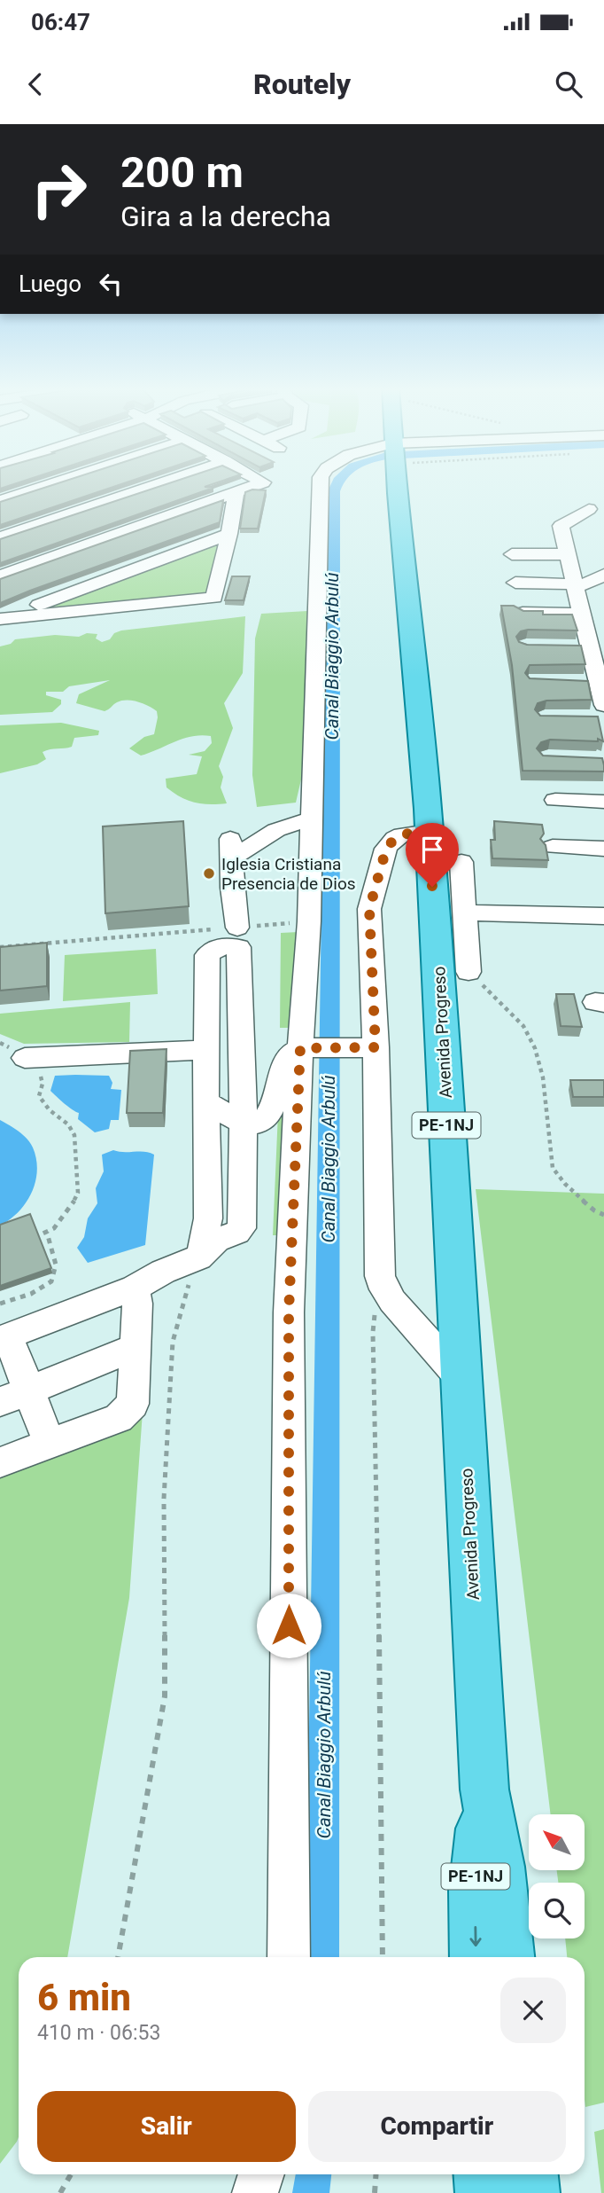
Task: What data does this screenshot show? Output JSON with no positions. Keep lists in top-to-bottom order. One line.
{"streets":{"main road":["Avenida Progreso","PE-1NJ"]},"water":["Canal Biaggio Arbulú"],"places":["Iglesia Cristiana Presencia de Dios"],"north":"top left","page":{"status":"06:47","header":"Routely","turn":["200 m","Gira a la derecha"],"then":"Luego","heading":["6 min","410 m · 06:53"],"buttons":["Salir","Compartir"]}}
